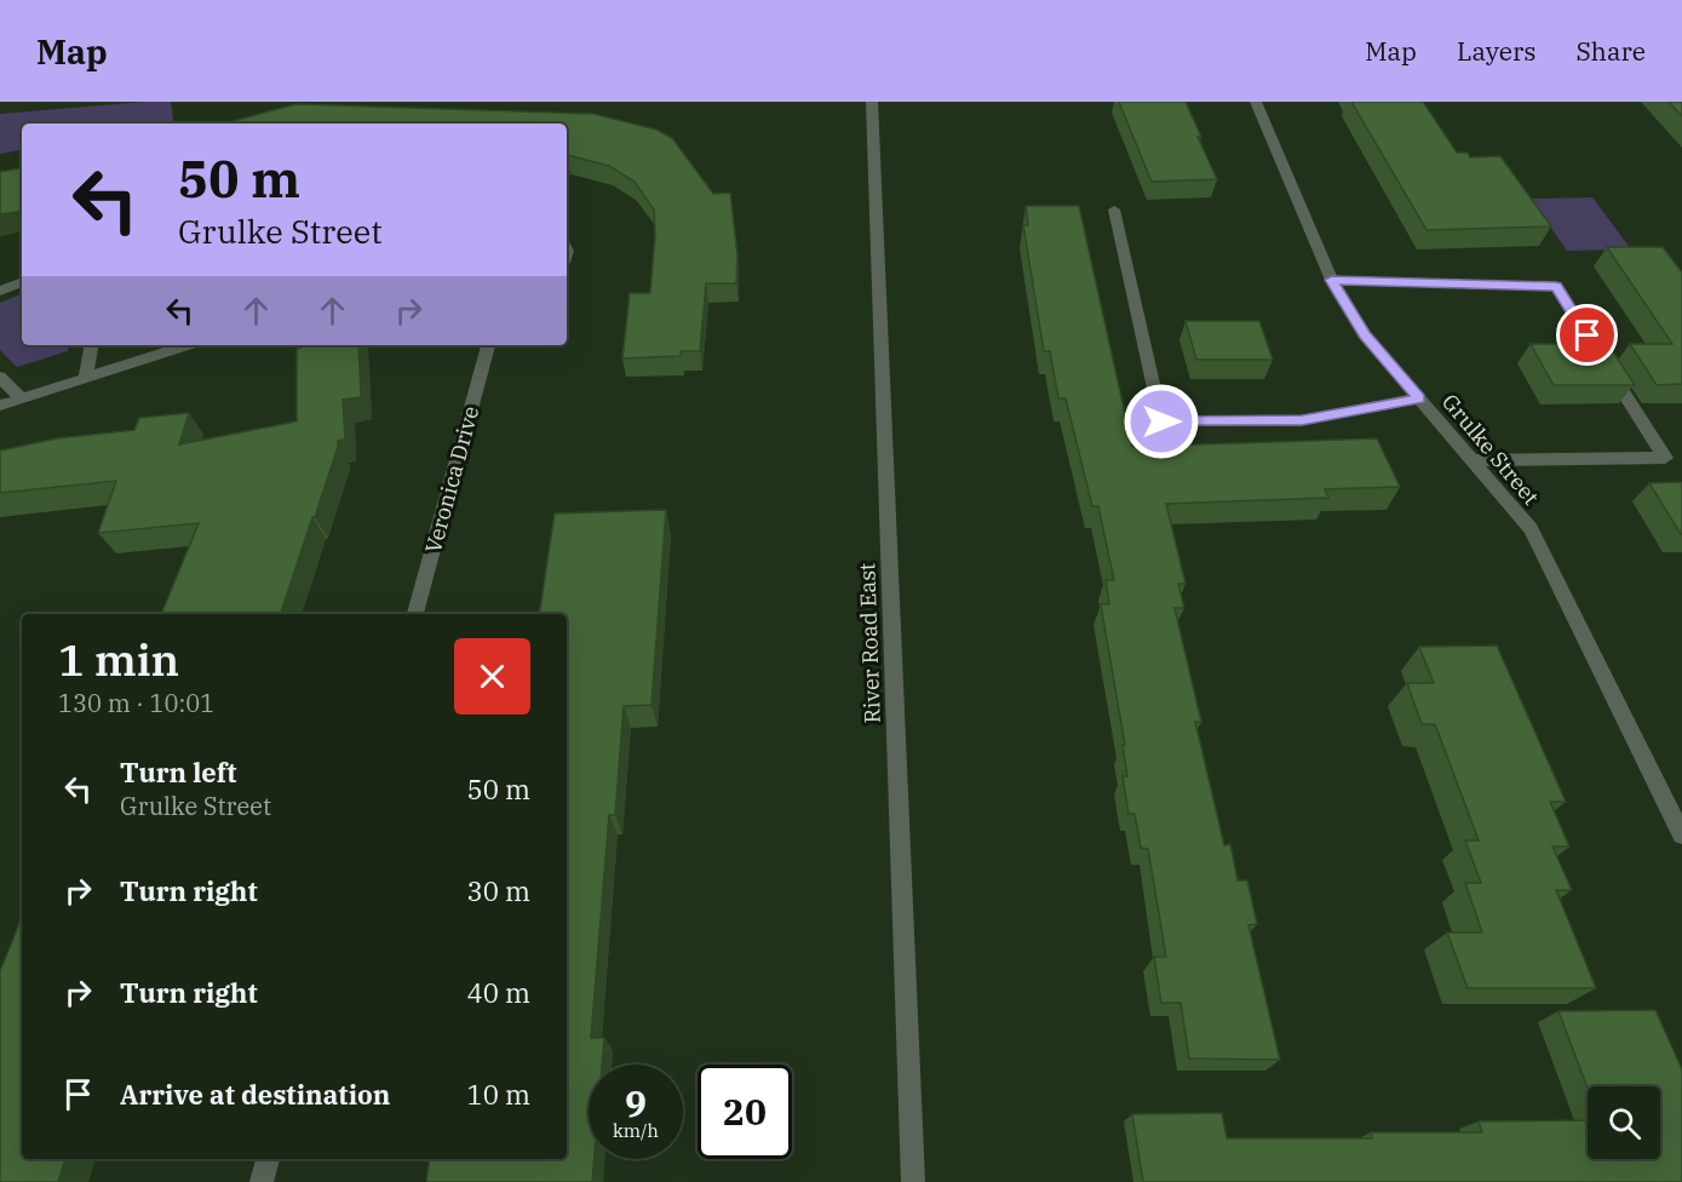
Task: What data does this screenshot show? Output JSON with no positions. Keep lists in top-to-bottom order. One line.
{"streets":{"street":["Grulke Street","Veronica Drive","River Road East"]},"page":{"header":"Map","nav":["Map","Layers","Share"],"turn":["50 m","Grulke Street"],"heading":["1 min","130 m · 10:01"],"list":[{"name":"Turn left","note":"Grulke Street","value":"50 m"},{"name":"Turn right","value":"30 m"},{"name":"Turn right","value":"40 m"},{"name":"Arrive at destination","value":"10 m"}],"speed":"9 km/h","limit":"20"}}
